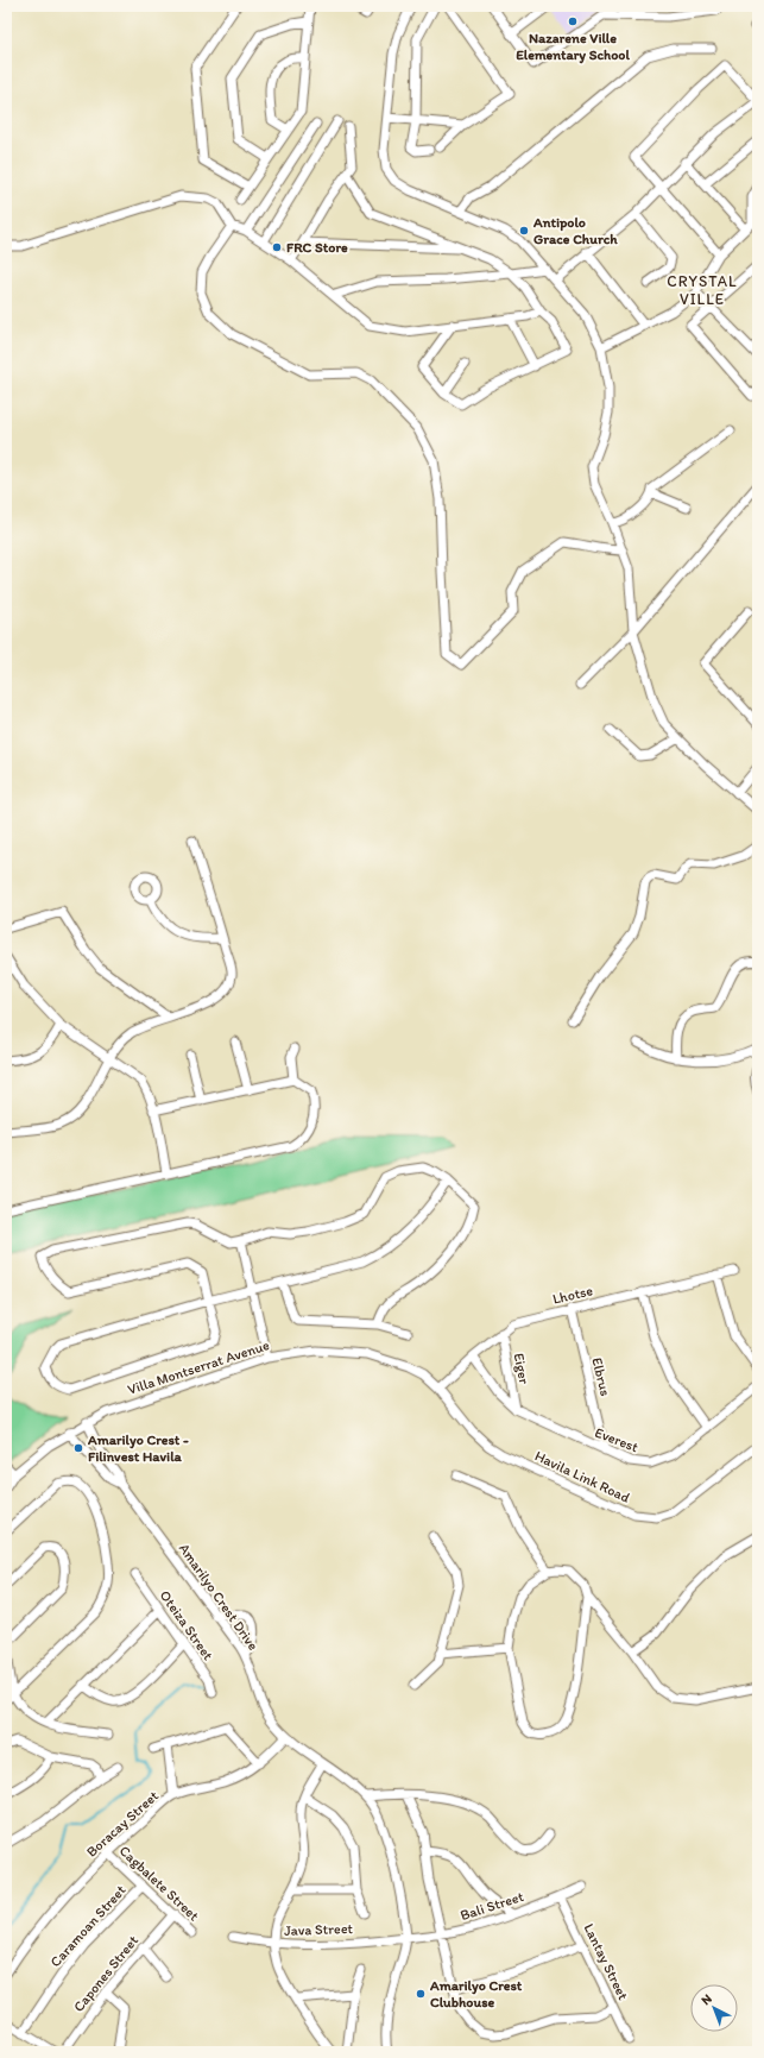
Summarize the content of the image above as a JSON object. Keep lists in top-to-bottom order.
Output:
{
  "streets": {
    "street": [
      "Lhotse",
      "Villa Montserrat Avenue",
      "Eiger",
      "Elbrus",
      "Everest",
      "Havila Link Road",
      "Amarilyo Crest Drive",
      "Oteiza Street",
      "Boracay Street",
      "Cagbalete Street",
      "Bali Street",
      "Caramoan Street",
      "Java Street",
      "Lantay Street",
      "Capones Street"
    ]
  },
  "crossings": [
    ["Lhotse", "Eiger"],
    ["Lhotse", "Elbrus"],
    ["Lhotse", "Everest"],
    ["Lhotse", "Havila Link Road"],
    ["Villa Montserrat Avenue", "Havila Link Road"],
    ["Villa Montserrat Avenue", "Amarilyo Crest Drive"],
    ["Eiger", "Everest"],
    ["Elbrus", "Everest"],
    ["Amarilyo Crest Drive", "Boracay Street"],
    ["Amarilyo Crest Drive", "Bali Street"],
    ["Amarilyo Crest Drive", "Java Street"],
    ["Boracay Street", "Cagbalete Street"],
    ["Cagbalete Street", "Caramoan Street"],
    ["Cagbalete Street", "Capones Street"],
    ["Bali Street", "Java Street"],
    ["Bali Street", "Lantay Street"]
  ],
  "districts": ["CRYSTAL VILLE"],
  "places": [
    "Nazarene Ville Elementary School",
    "Antipolo Grace Church",
    "FRC Store",
    "Amarilyo Crest - Filinvest Havila",
    "Amarilyo Crest Clubhouse"
  ],
  "north": "top left"
}
